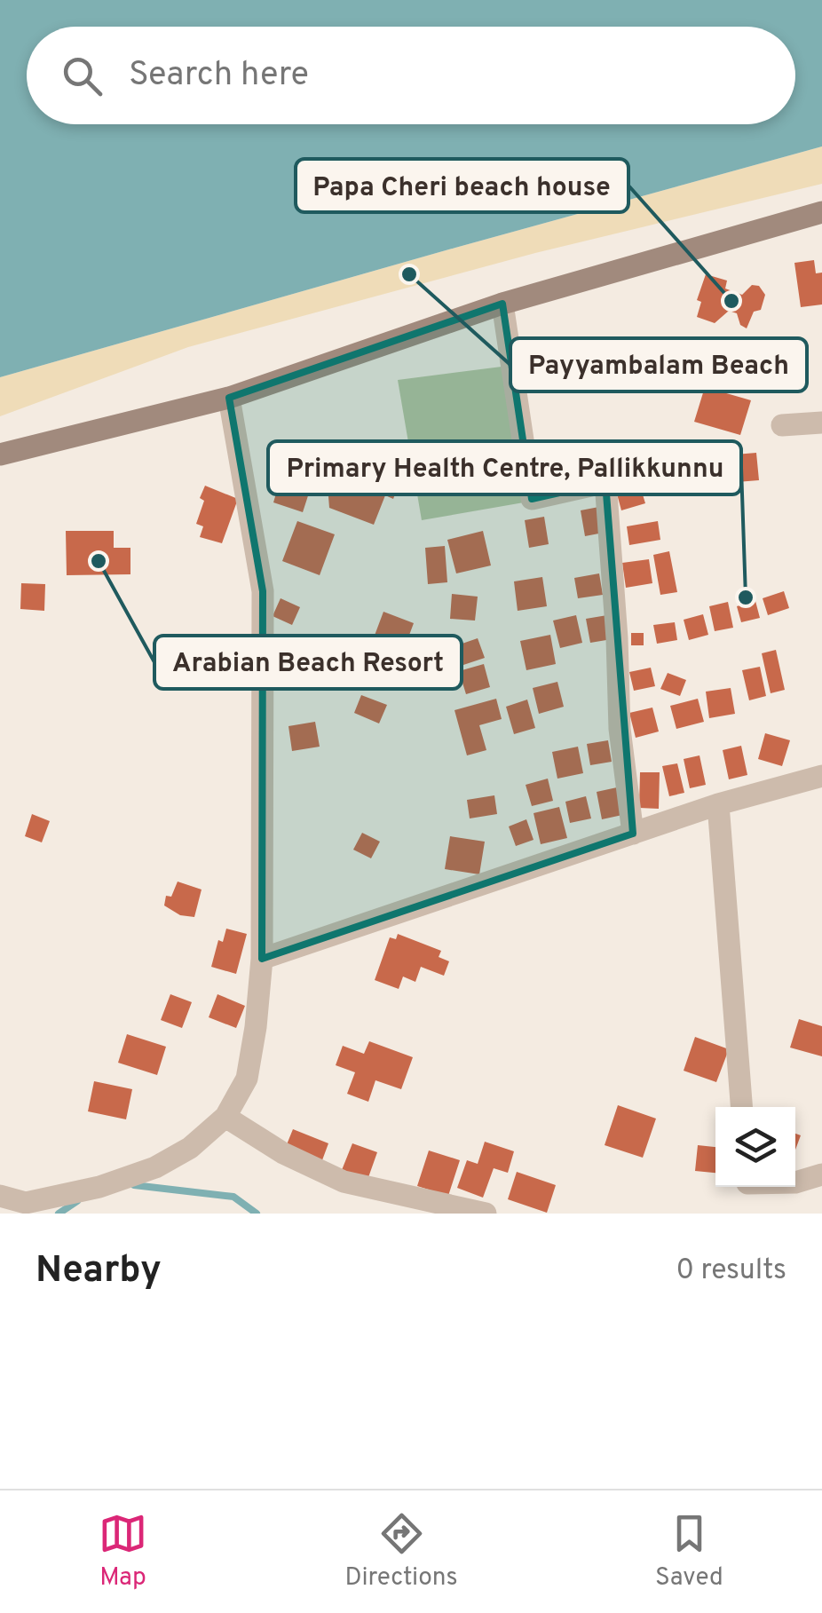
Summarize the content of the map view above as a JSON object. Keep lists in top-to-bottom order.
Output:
{
  "places": [
    "Payyambalam Beach",
    "Papa Cheri beach house",
    "Arabian Beach Resort",
    "Primary Health Centre, Pallikkunnu"
  ],
  "page": {
    "search": "Search here",
    "heading": ["Nearby", "0 results"],
    "nav": ["Map", "Directions", "Saved"]
  }
}
